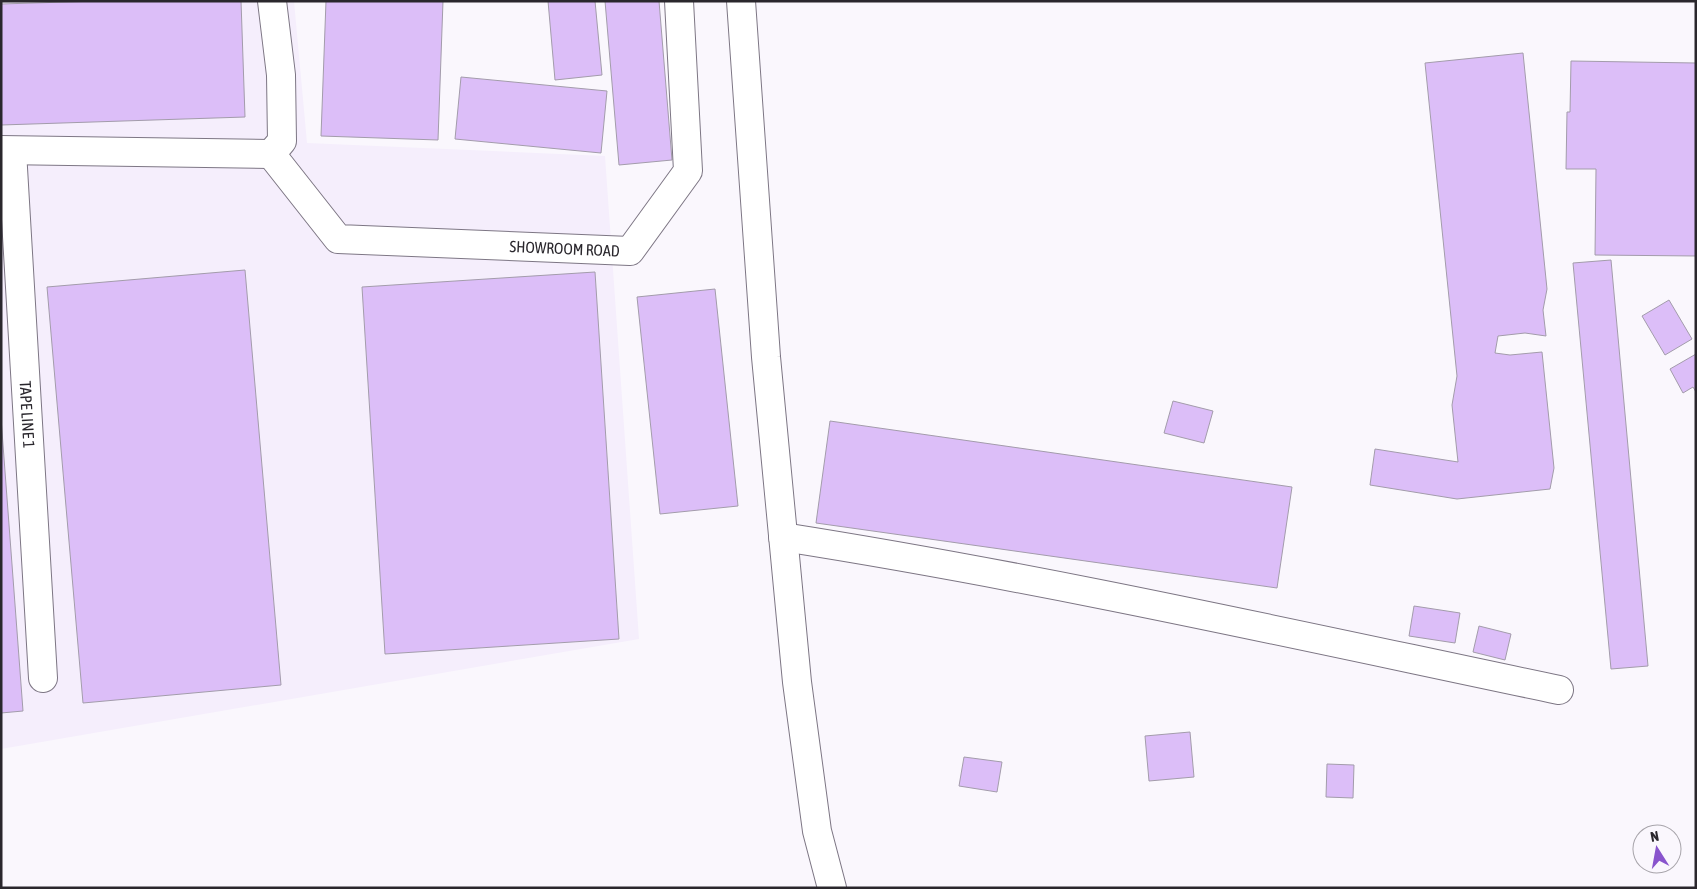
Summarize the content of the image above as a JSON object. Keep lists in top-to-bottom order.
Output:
{
  "streets": {
    "street": ["SHOWROOM ROAD", "TAPE LINE 1"]
  },
  "north": "top"
}
